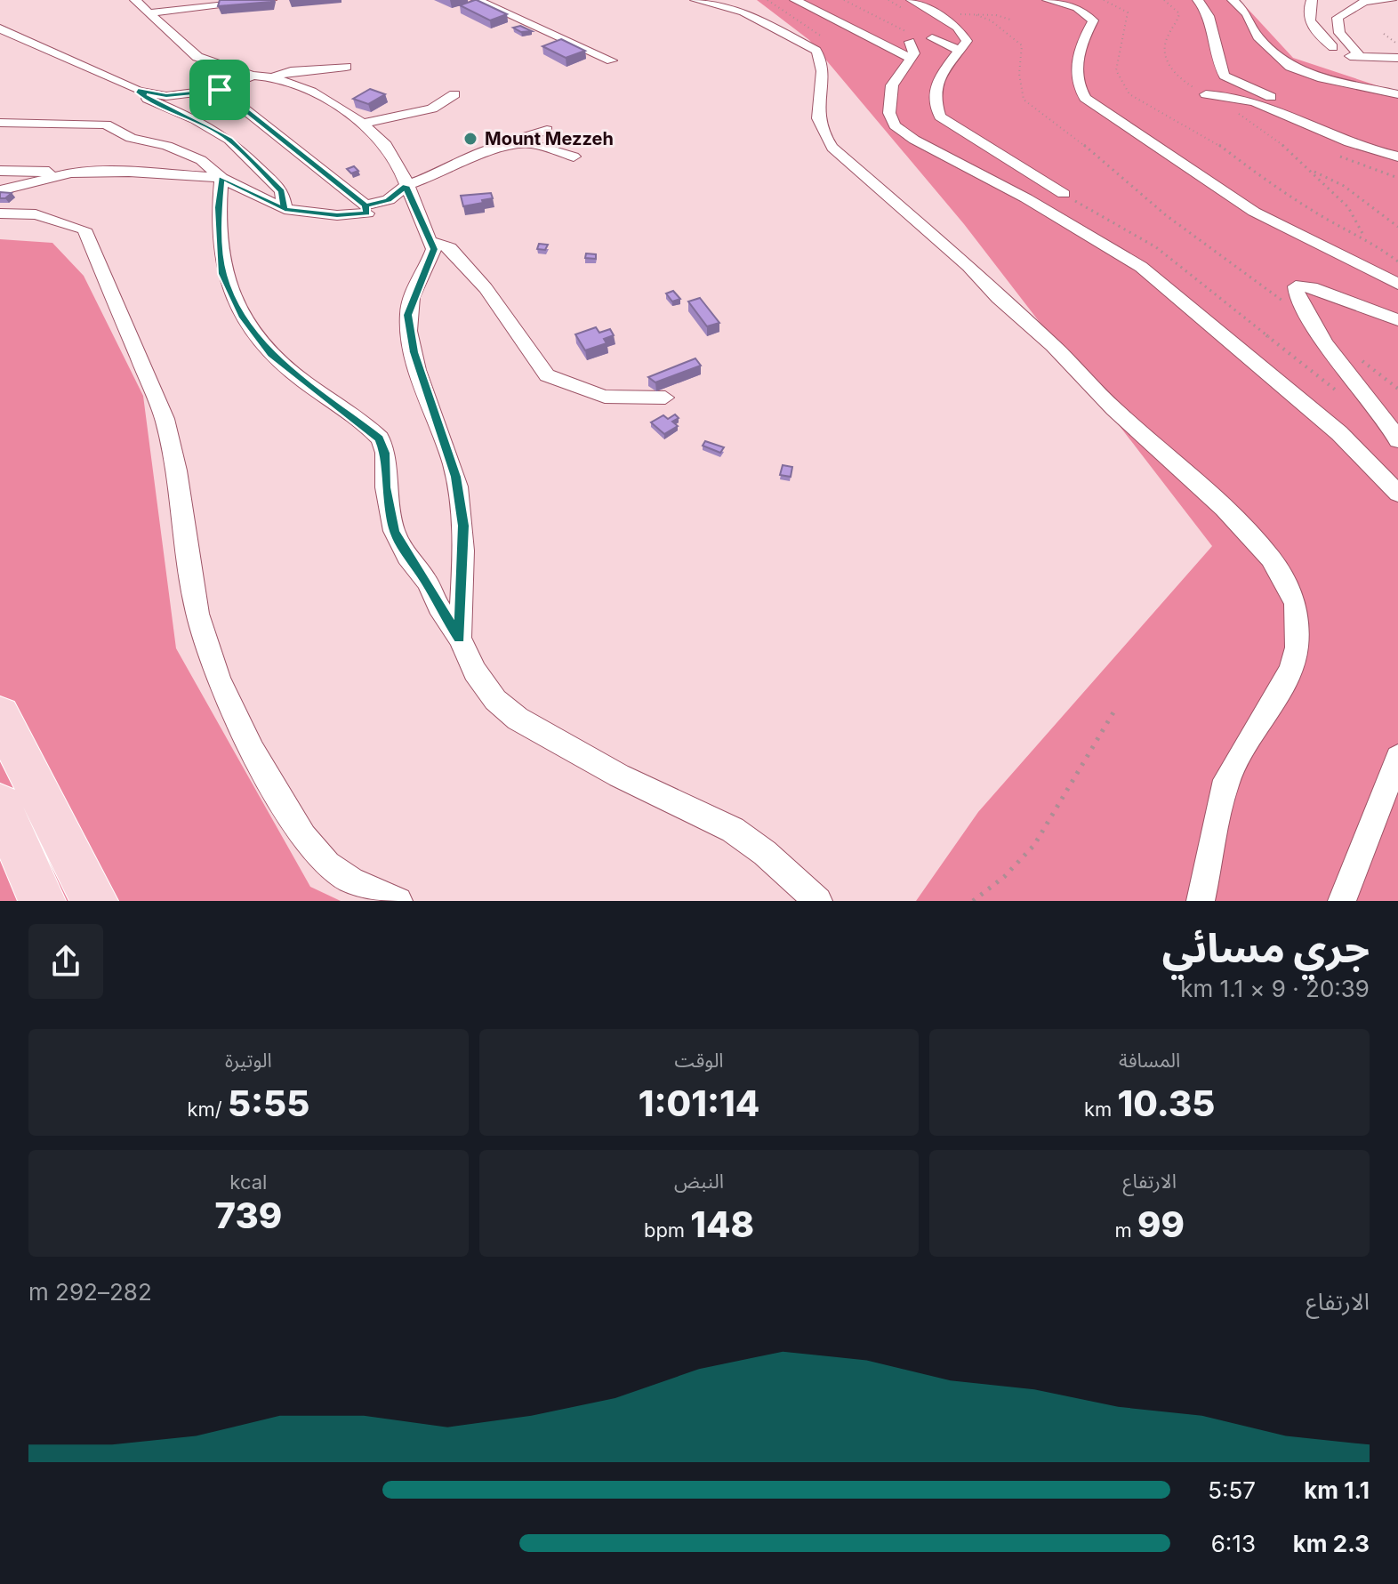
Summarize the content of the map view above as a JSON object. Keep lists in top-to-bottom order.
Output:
{
  "places": ["Mount Mezzeh"],
  "page": {
    "heading": ["جري مسائي", "20:39 · 9 × 1.1 km"],
    "stats": [
      ["المسافة", "10.35 km"],
      ["الوقت", "1:01:14"],
      ["الوتيرة", "5:55 /km"],
      ["الارتفاع", "99 m"],
      ["النبض", "148 bpm"],
      ["kcal", "739"]
    ],
    "chart": ["الارتفاع", "282–292 m"],
    "list": [
      {
        "name": "1.1 km",
        "note": "5:57"
      },
      {
        "name": "2.3 km",
        "note": "6:13"
      }
    ]
  }
}
